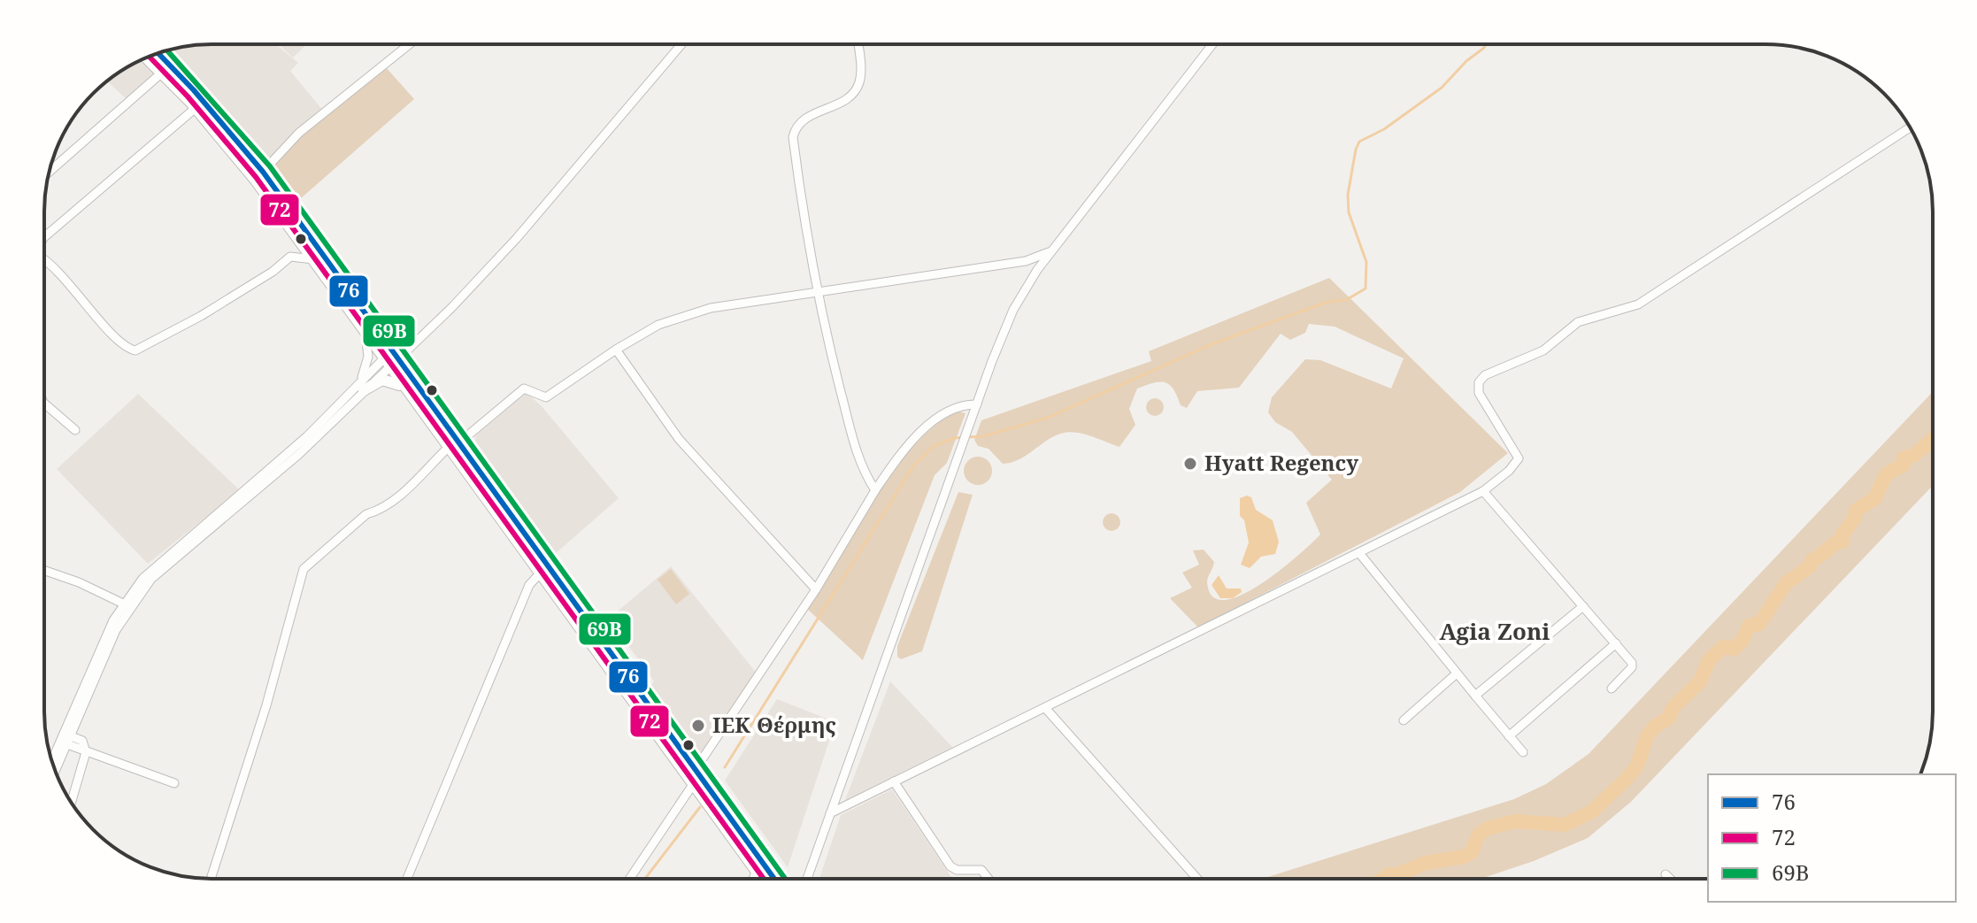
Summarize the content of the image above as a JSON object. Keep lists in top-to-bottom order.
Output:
{
  "districts": ["Agia Zoni"],
  "places": ["Hyatt Regency", "ΙΕΚ Θέρμης"],
  "lines": ["transit line 69Β", "transit line 76", "transit line 72"],
  "legend": ["76", "72", "69Β"]
}
